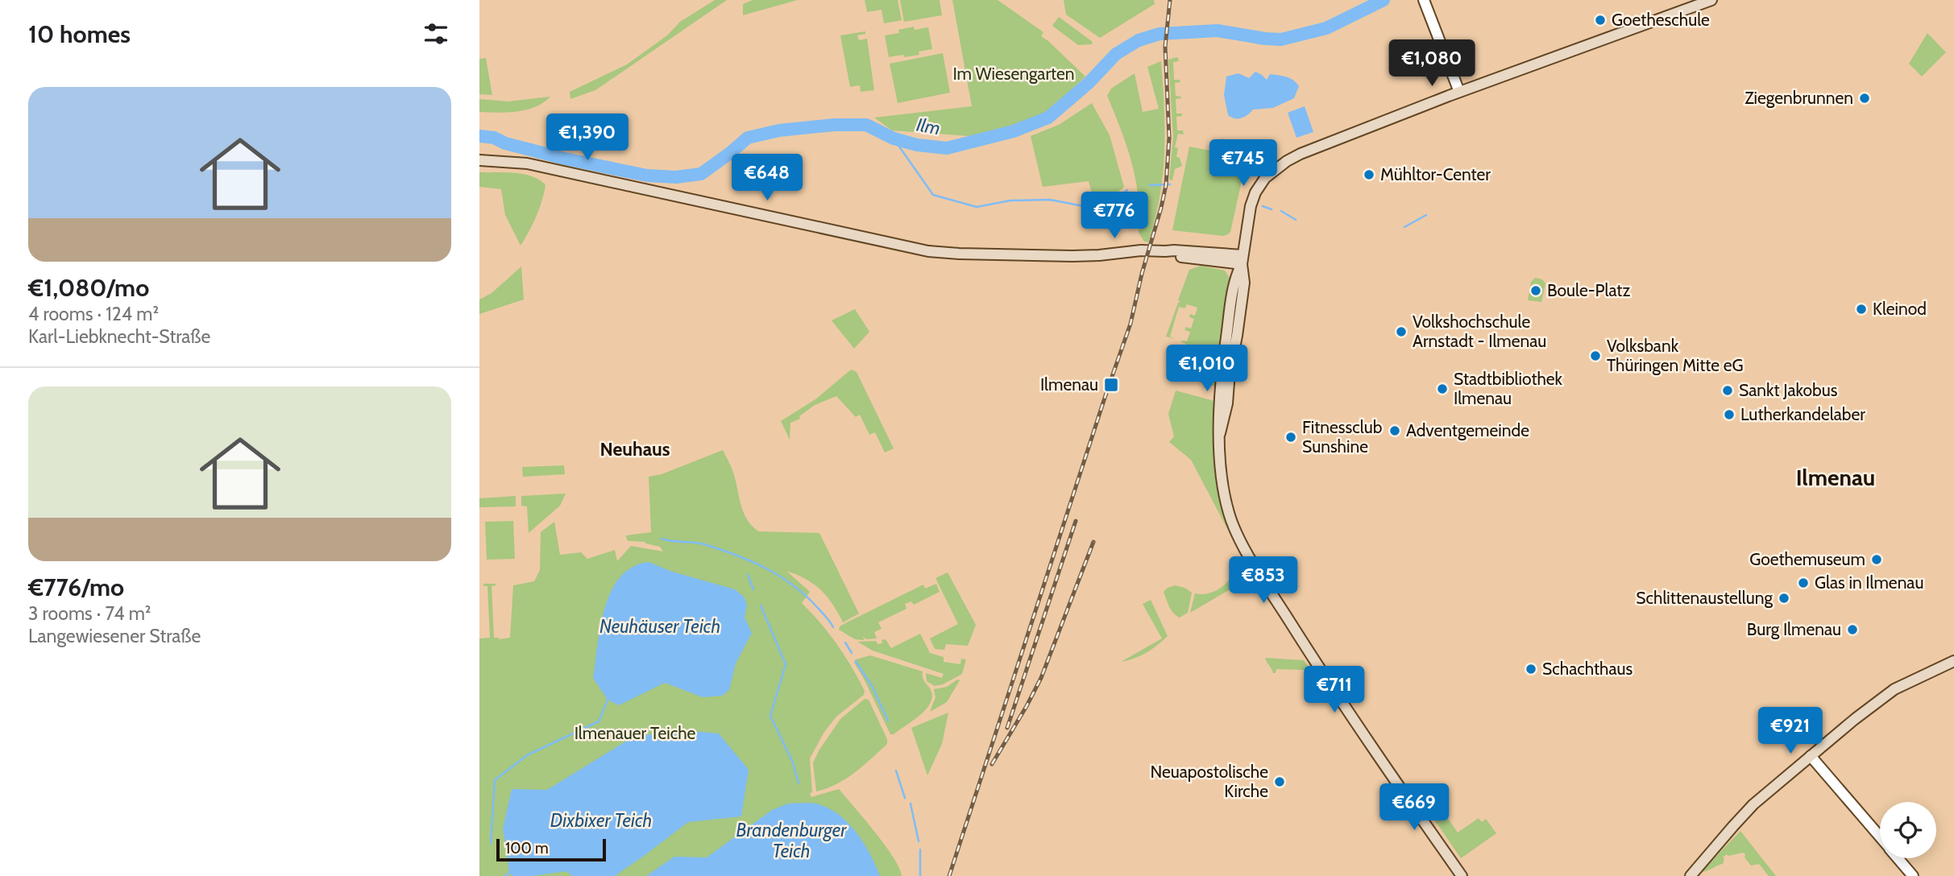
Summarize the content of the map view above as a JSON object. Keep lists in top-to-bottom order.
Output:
{
  "districts": ["Neuhaus", "Ilmenau"],
  "water": [
    "Ilm",
    "Neuhäuser Teich",
    "Dixbixer Teich",
    "Brandenburger Teich"
  ],
  "parks": ["Im Wiesengarten", "Ilmenauer Teiche"],
  "places": {
    "other": [
      "Goetheschule",
      "Ziegenbrunnen",
      "Mühltor-Center",
      "Boule-Platz",
      "Kleinod",
      "Volkshochschule Arnstadt - Ilmenau",
      "Volksbank Thüringen Mitte eG",
      "Stadtbibliothek Ilmenau",
      "Sankt Jakobus",
      "Lutherkandelaber",
      "Adventgemeinde",
      "Fitnessclub Sunshine",
      "Goethemuseum",
      "Glas in Ilmenau",
      "Schlittenaustellung",
      "Burg Ilmenau",
      "Schachthaus",
      "Neuapostolische Kirche"
    ],
    "transit": ["Ilmenau"]
  },
  "scale_bar": "100 m",
  "page": {
    "heading": "10 homes",
    "price": [
      "€1,080",
      "€1,390",
      "€745",
      "€648",
      "€776",
      "€1,010",
      "€853",
      "€711",
      "€921",
      "€669"
    ],
    "list": [
      {
        "name": "€1,080/mo",
        "note": "4 rooms · 124 m² · Karl-Liebknecht-Straße"
      },
      {
        "name": "€776/mo",
        "note": "3 rooms · 74 m² · Langewiesener Straße"
      }
    ],
    "scale": "100 m"
  }
}
